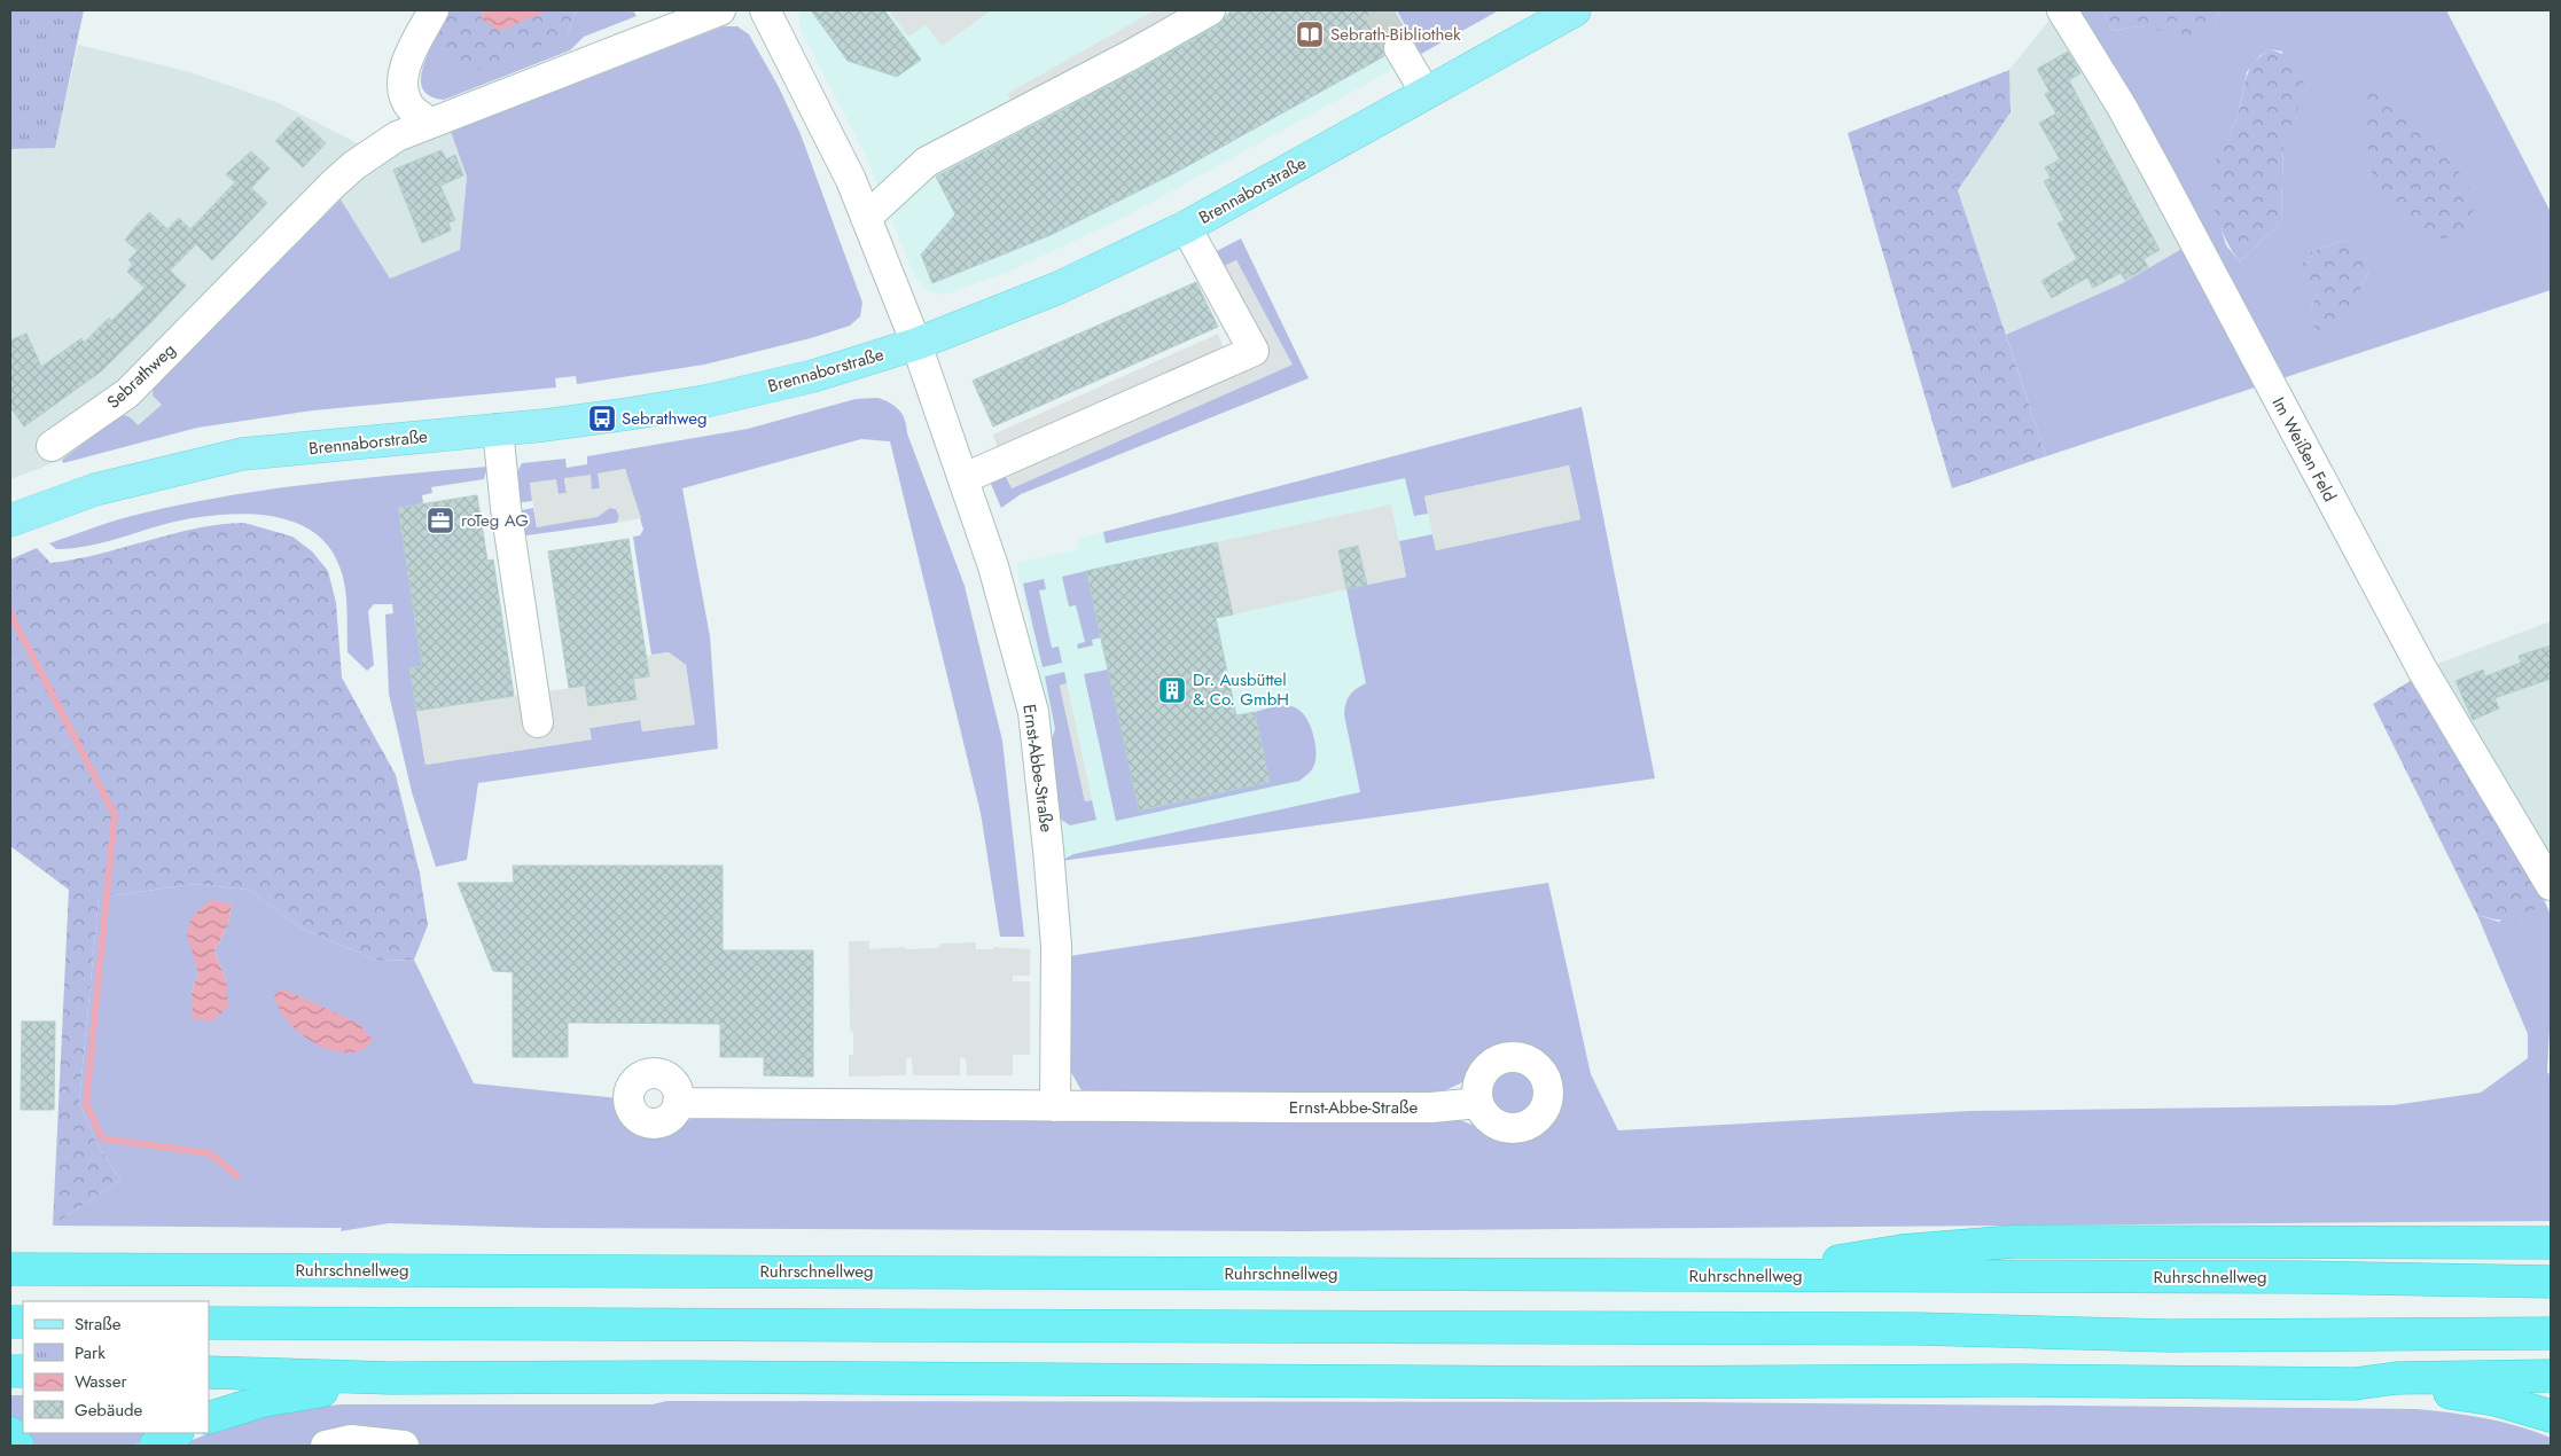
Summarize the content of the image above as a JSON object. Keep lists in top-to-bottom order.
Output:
{
  "streets": {
    "highway": ["Ruhrschnellweg"],
    "main road": ["Brennaborstraße"],
    "street": ["Sebrathweg", "Im Weißen Feld", "Ernst-Abbe-Straße"]
  },
  "crossings": [
    ["Brennaborstraße", "Ernst-Abbe-Straße"]
  ],
  "places": {
    "library": ["Sebrath-Bibliothek"],
    "bus stop": ["Sebrathweg"],
    "office": ["roTeg AG"],
    "building": ["Dr. Ausbüttel & Co. GmbH"]
  },
  "legend": [
    "Straße",
    "Park",
    "Wasser",
    "Gebäude"
  ]
}
